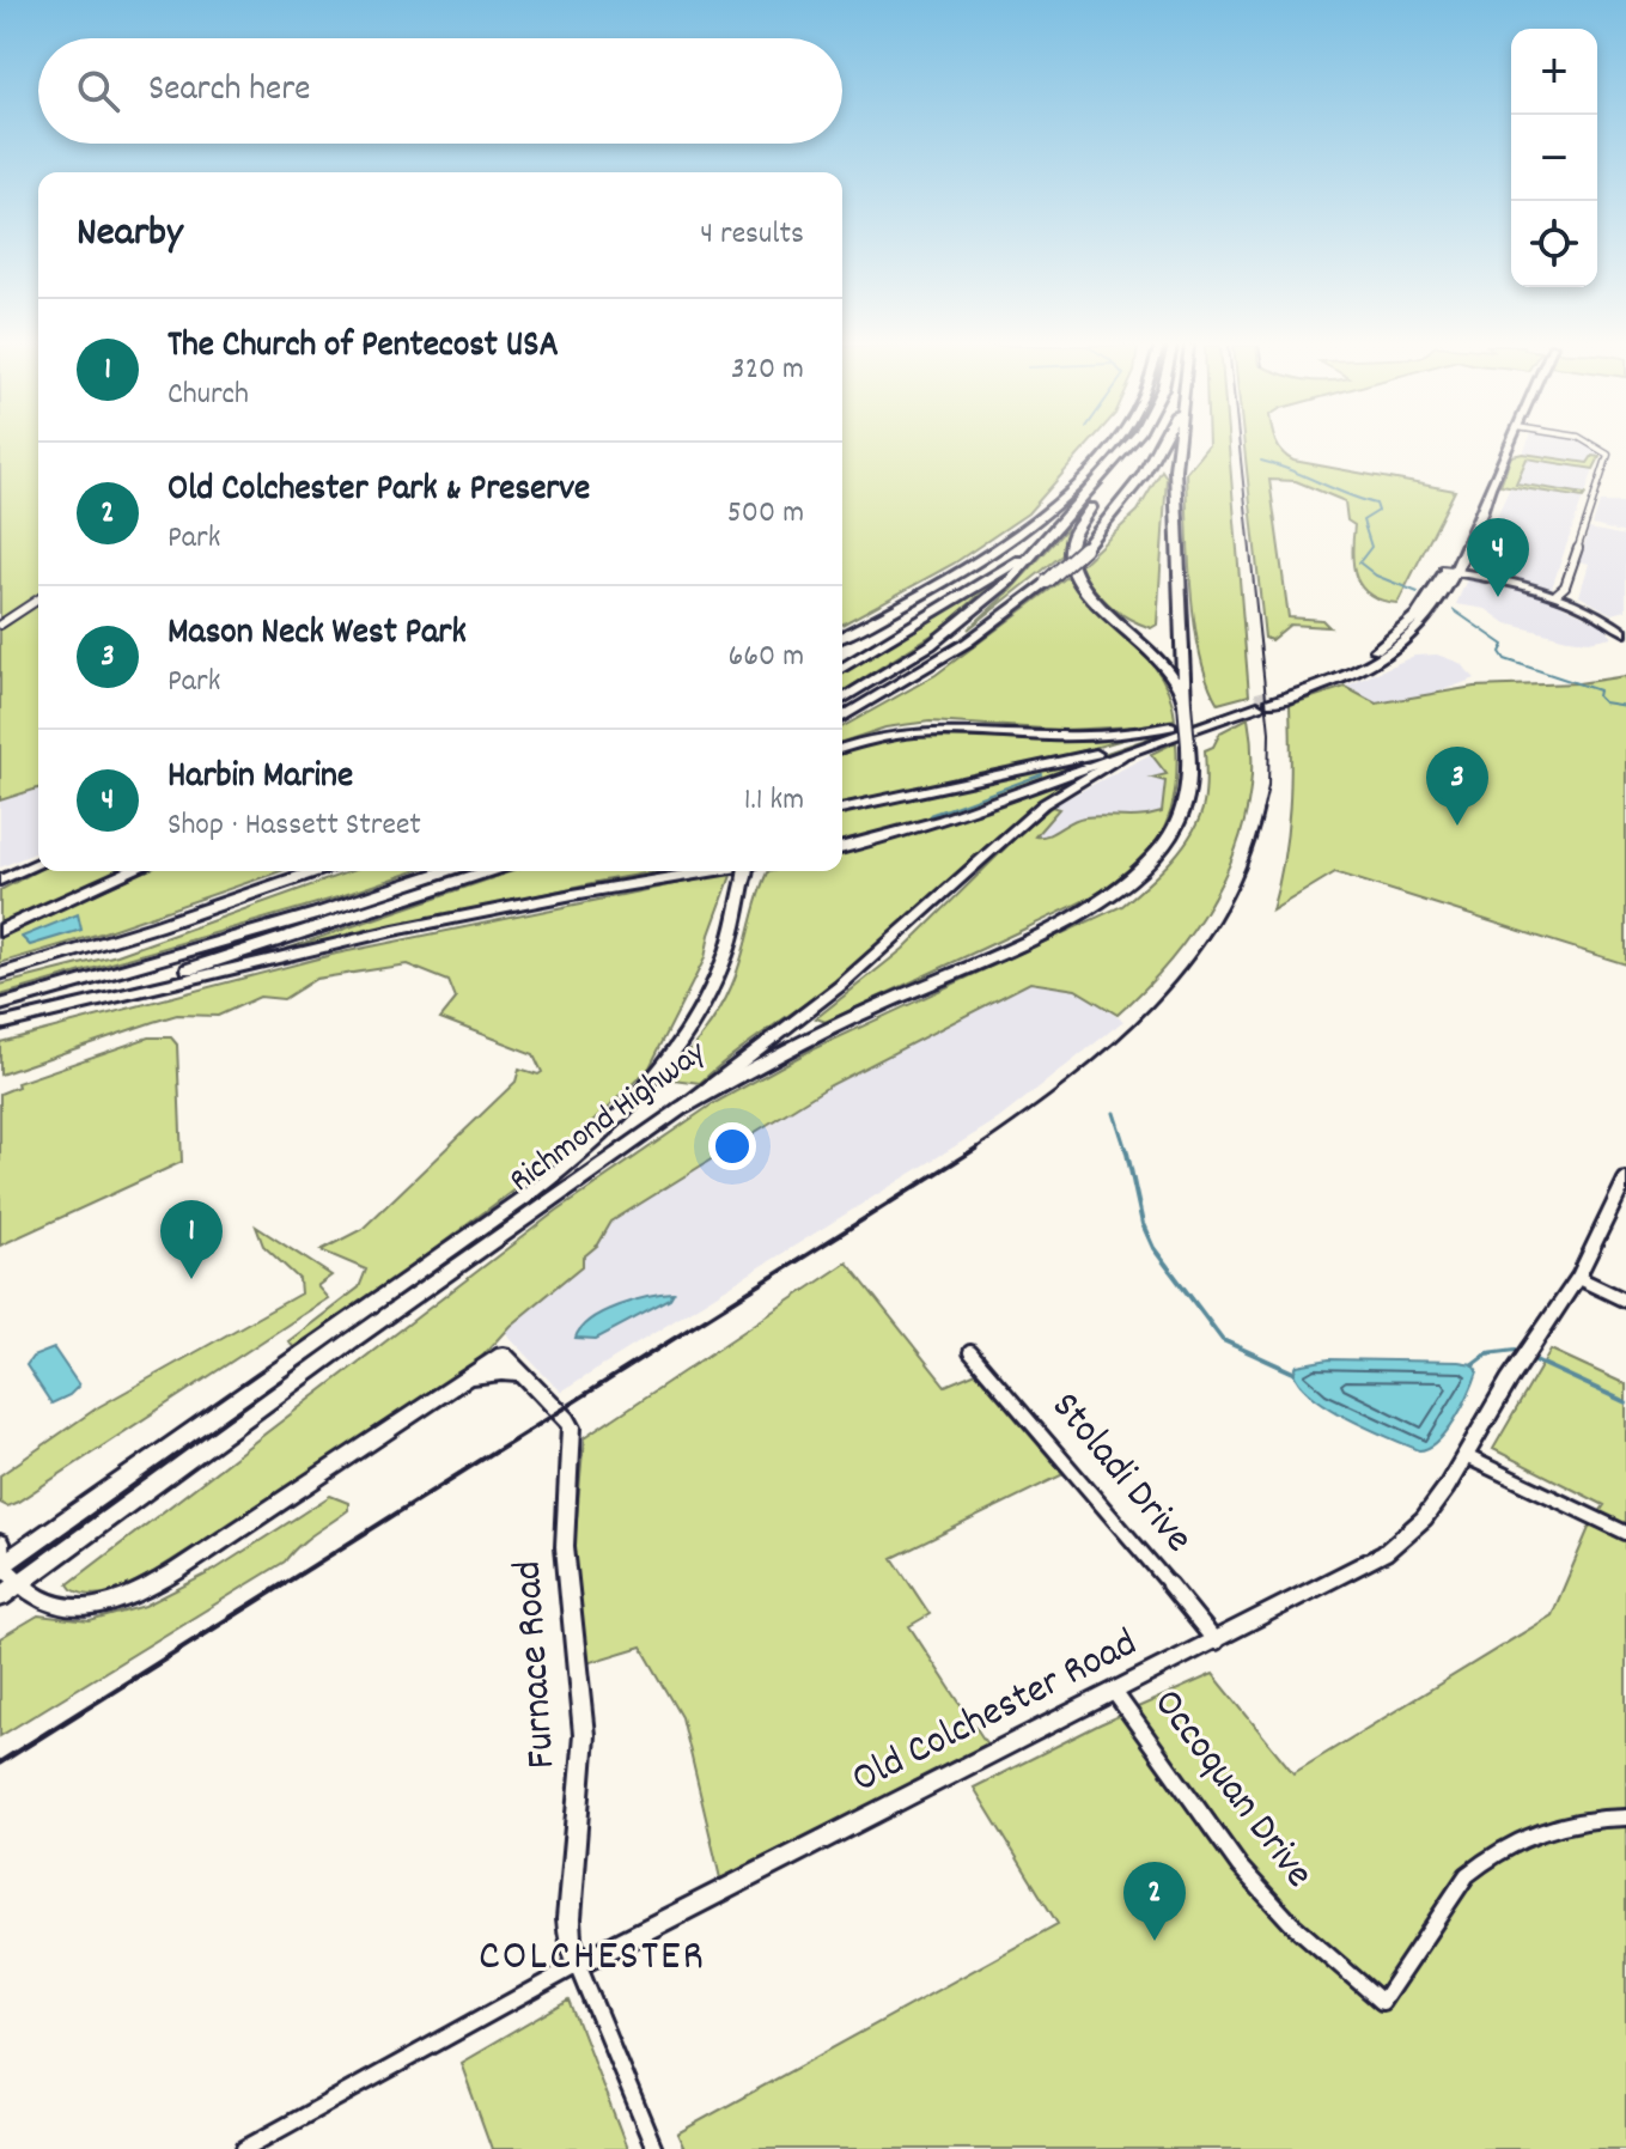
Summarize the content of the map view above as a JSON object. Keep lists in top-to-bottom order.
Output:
{
  "streets": {
    "highway": ["Richmond Highway"],
    "street": [
      "Stoladi Drive",
      "Furnace Road",
      "Old Colchester Road",
      "Occoquan Drive"
    ]
  },
  "crossings": [
    ["Richmond Highway", "Furnace Road"],
    ["Stoladi Drive", "Old Colchester Road"],
    ["Furnace Road", "Old Colchester Road"],
    ["Old Colchester Road", "Occoquan Drive"]
  ],
  "districts": ["COLCHESTER"],
  "page": {
    "map_buttons": ["+", "−"],
    "search": "Search here",
    "heading": ["Nearby", "4 results"],
    "list": [
      {
        "mark": "1",
        "name": "The Church of Pentecost USA",
        "note": "Church",
        "value": "320 m"
      },
      {
        "mark": "2",
        "name": "Old Colchester Park & Preserve",
        "note": "Park",
        "value": "500 m"
      },
      {
        "mark": "3",
        "name": "Mason Neck West Park",
        "note": "Park",
        "value": "660 m"
      },
      {
        "mark": "4",
        "name": "Harbin Marine",
        "note": "Shop · Hassett Street",
        "value": "1.1 km"
      }
    ],
    "pins": [
      "4",
      "3",
      "1",
      "2"
    ]
  }
}
